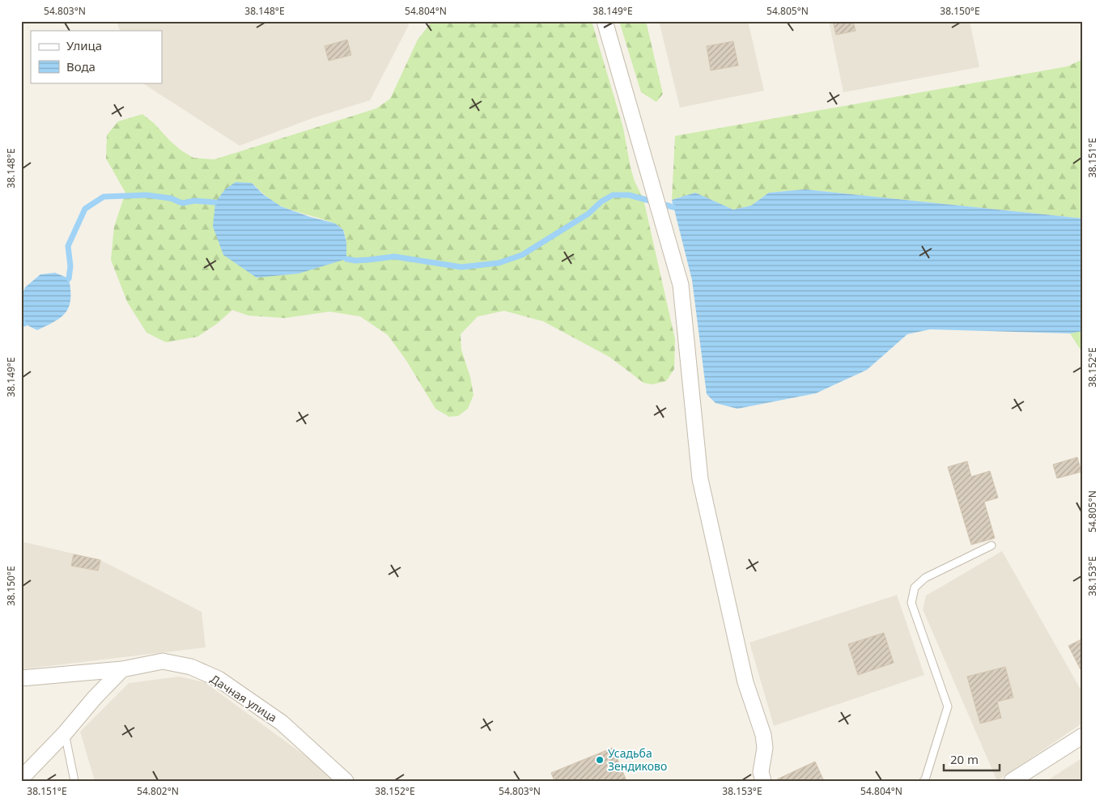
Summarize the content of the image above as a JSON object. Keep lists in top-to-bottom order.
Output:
{
  "streets": {
    "street": ["Дачная улица"]
  },
  "places": ["Усадьба Зендиково"],
  "legend": ["Улица", "Вода"],
  "scale_bar": "20 m",
  "coordinates": [
    "54.803°N",
    "38.148°E",
    "54.804°N",
    "38.149°E",
    "54.805°N",
    "38.150°E",
    "38.151°E",
    "38.152°E",
    "38.153°E",
    "54.802°N"
  ]
}
